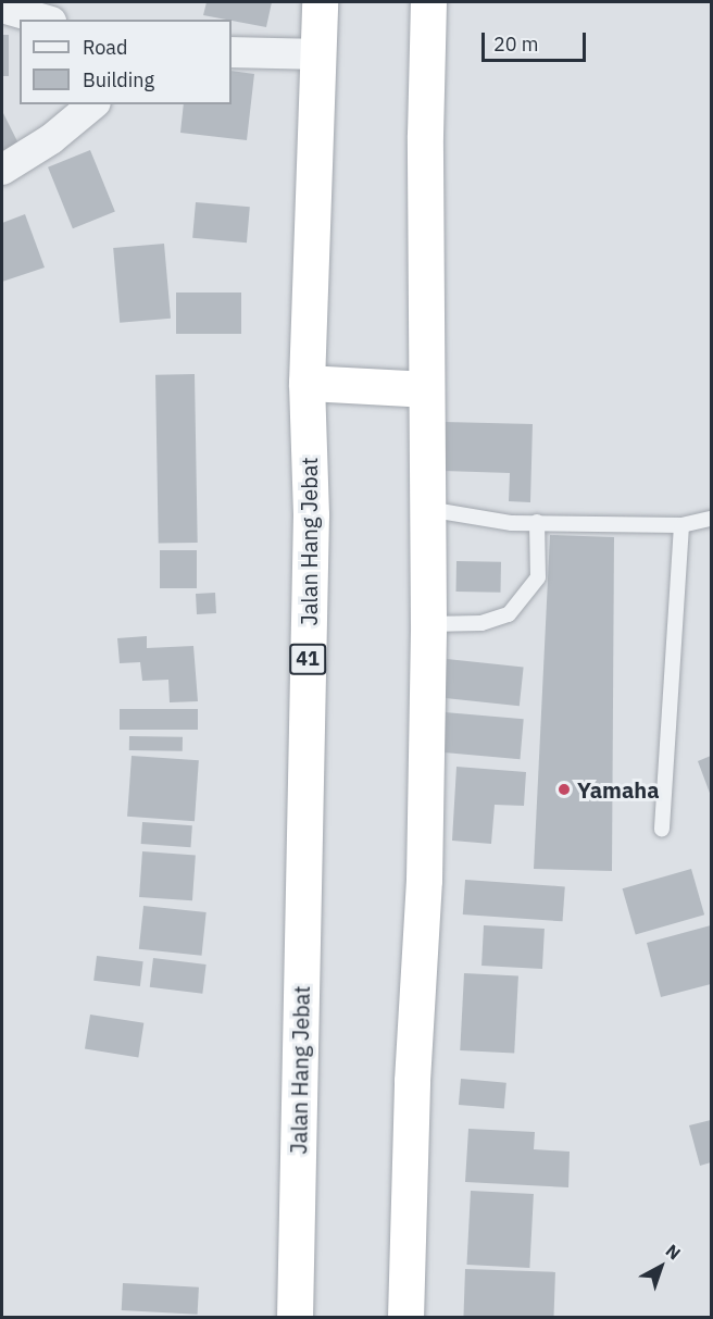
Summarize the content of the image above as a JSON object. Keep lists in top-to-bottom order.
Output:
{
  "streets": {
    "highway": ["Jalan Hang Jebat", "41"]
  },
  "places": ["Yamaha"],
  "legend": ["Road", "Building"],
  "scale_bar": "20 m",
  "north": "top right"
}
